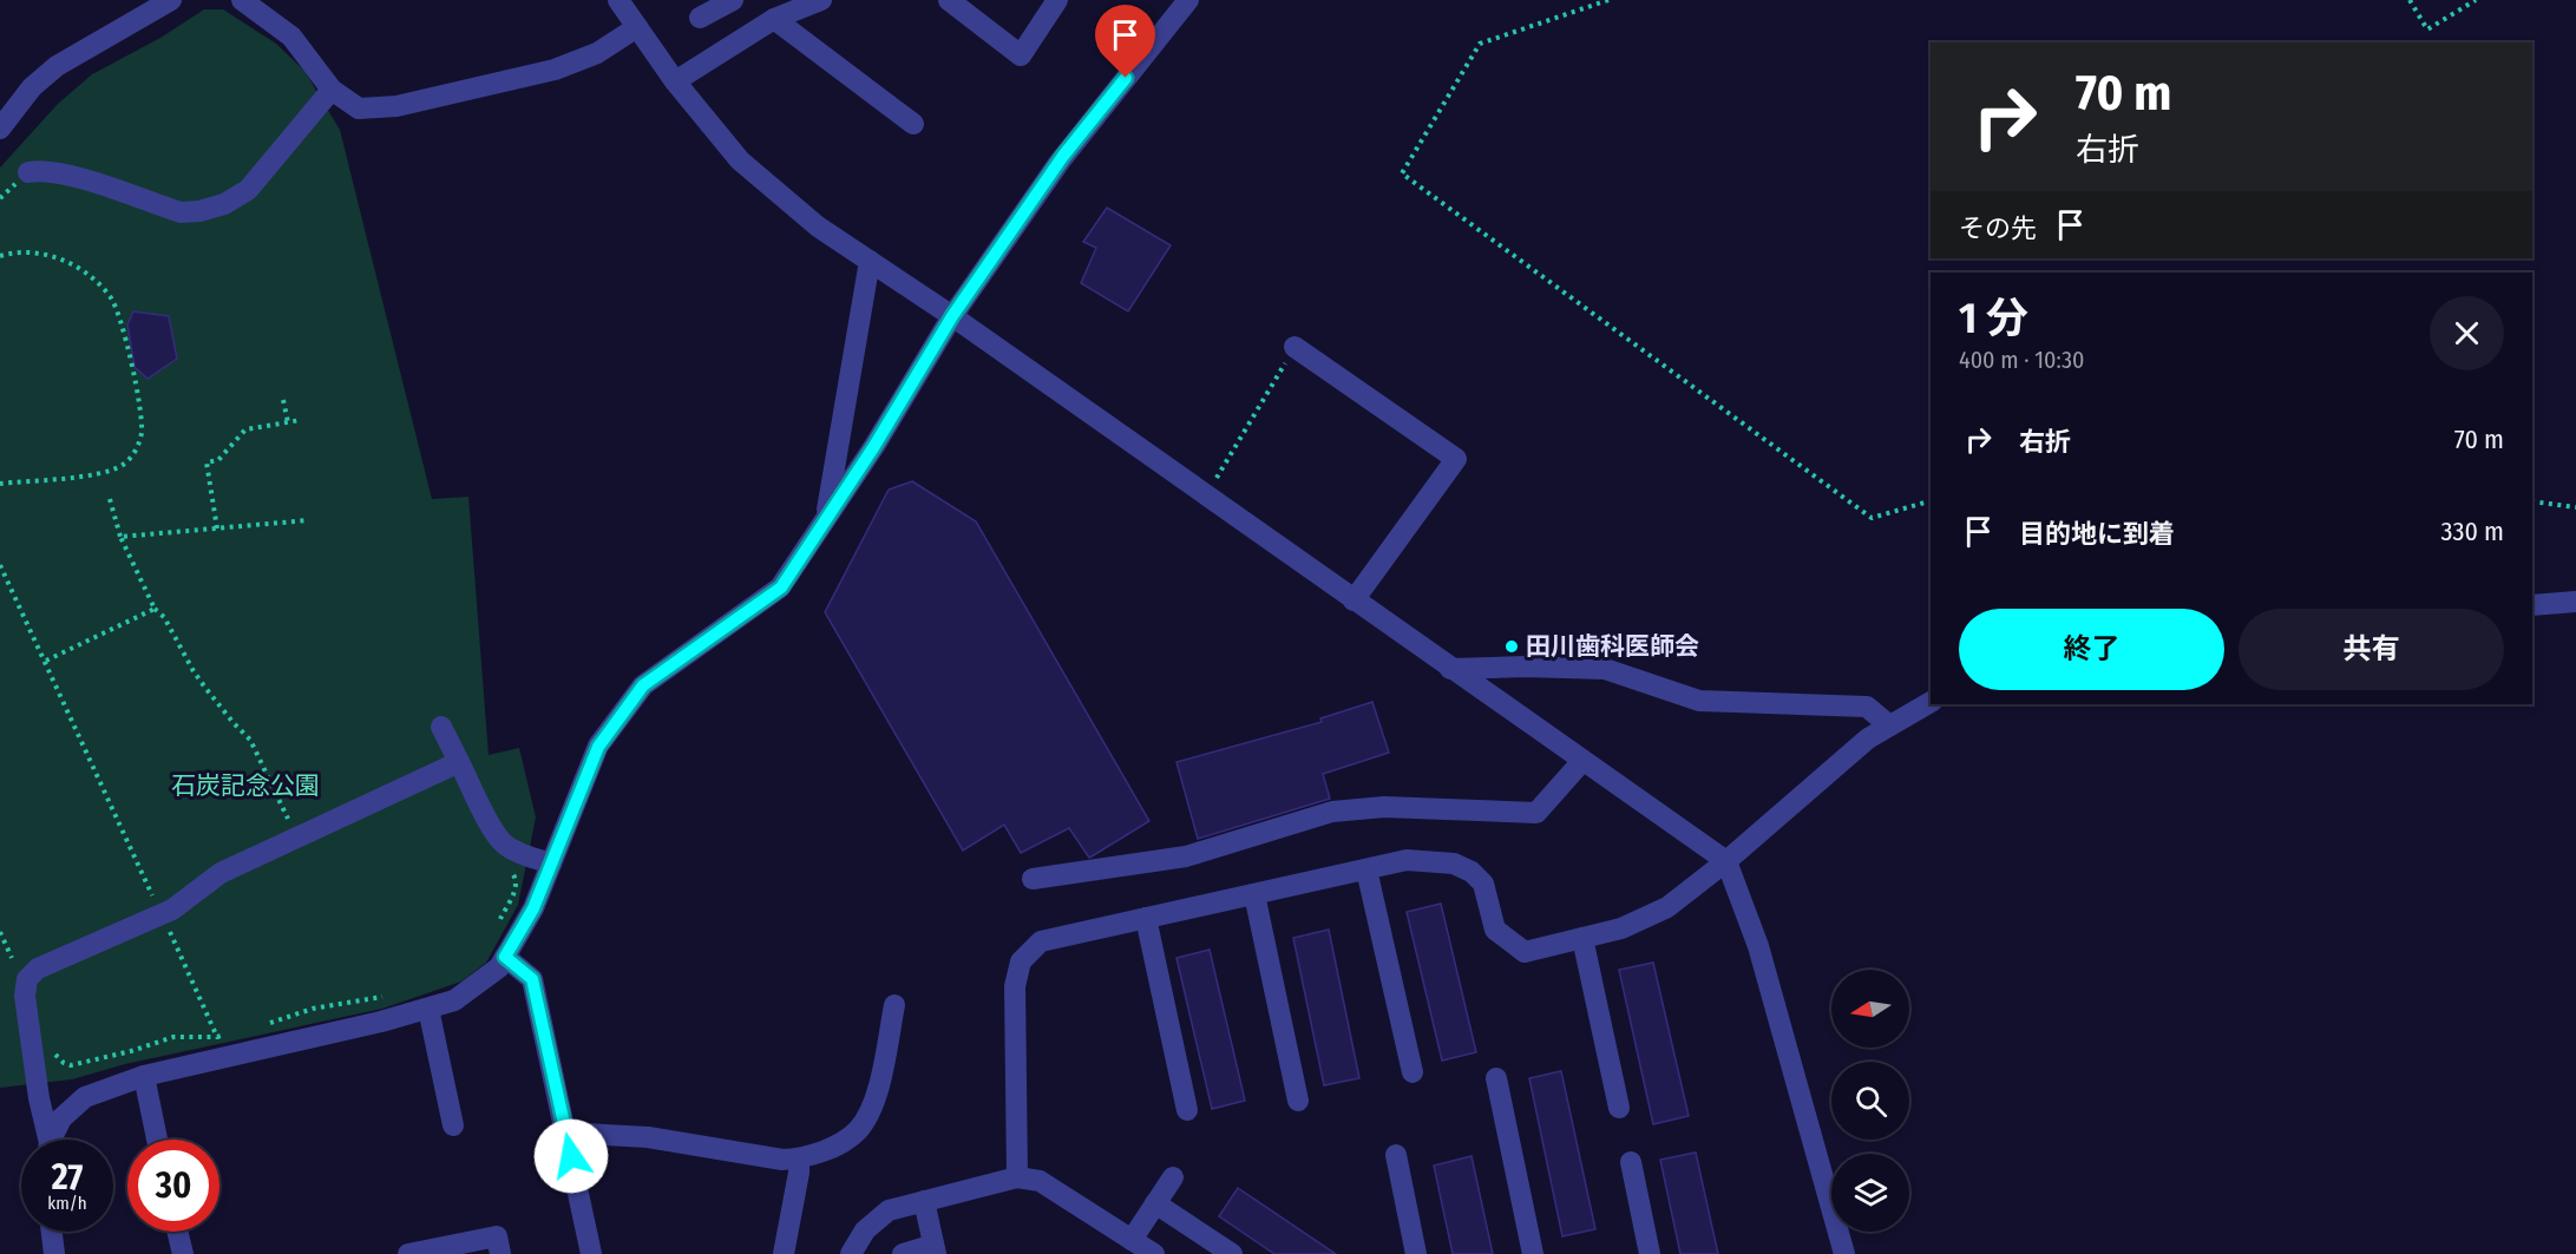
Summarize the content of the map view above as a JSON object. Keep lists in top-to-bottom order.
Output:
{
  "parks": ["石炭記念公園"],
  "places": ["田川歯科医師会"],
  "north": "left",
  "page": {
    "turn": ["70 m", "右折"],
    "then": "その先",
    "heading": ["1 分", "400 m · 10:30"],
    "list": [
      {
        "name": "右折",
        "value": "70 m"
      },
      {
        "name": "目的地に到着",
        "value": "330 m"
      }
    ],
    "buttons": ["終了", "共有"],
    "speed": "27 km/h",
    "limit": "30"
  }
}
